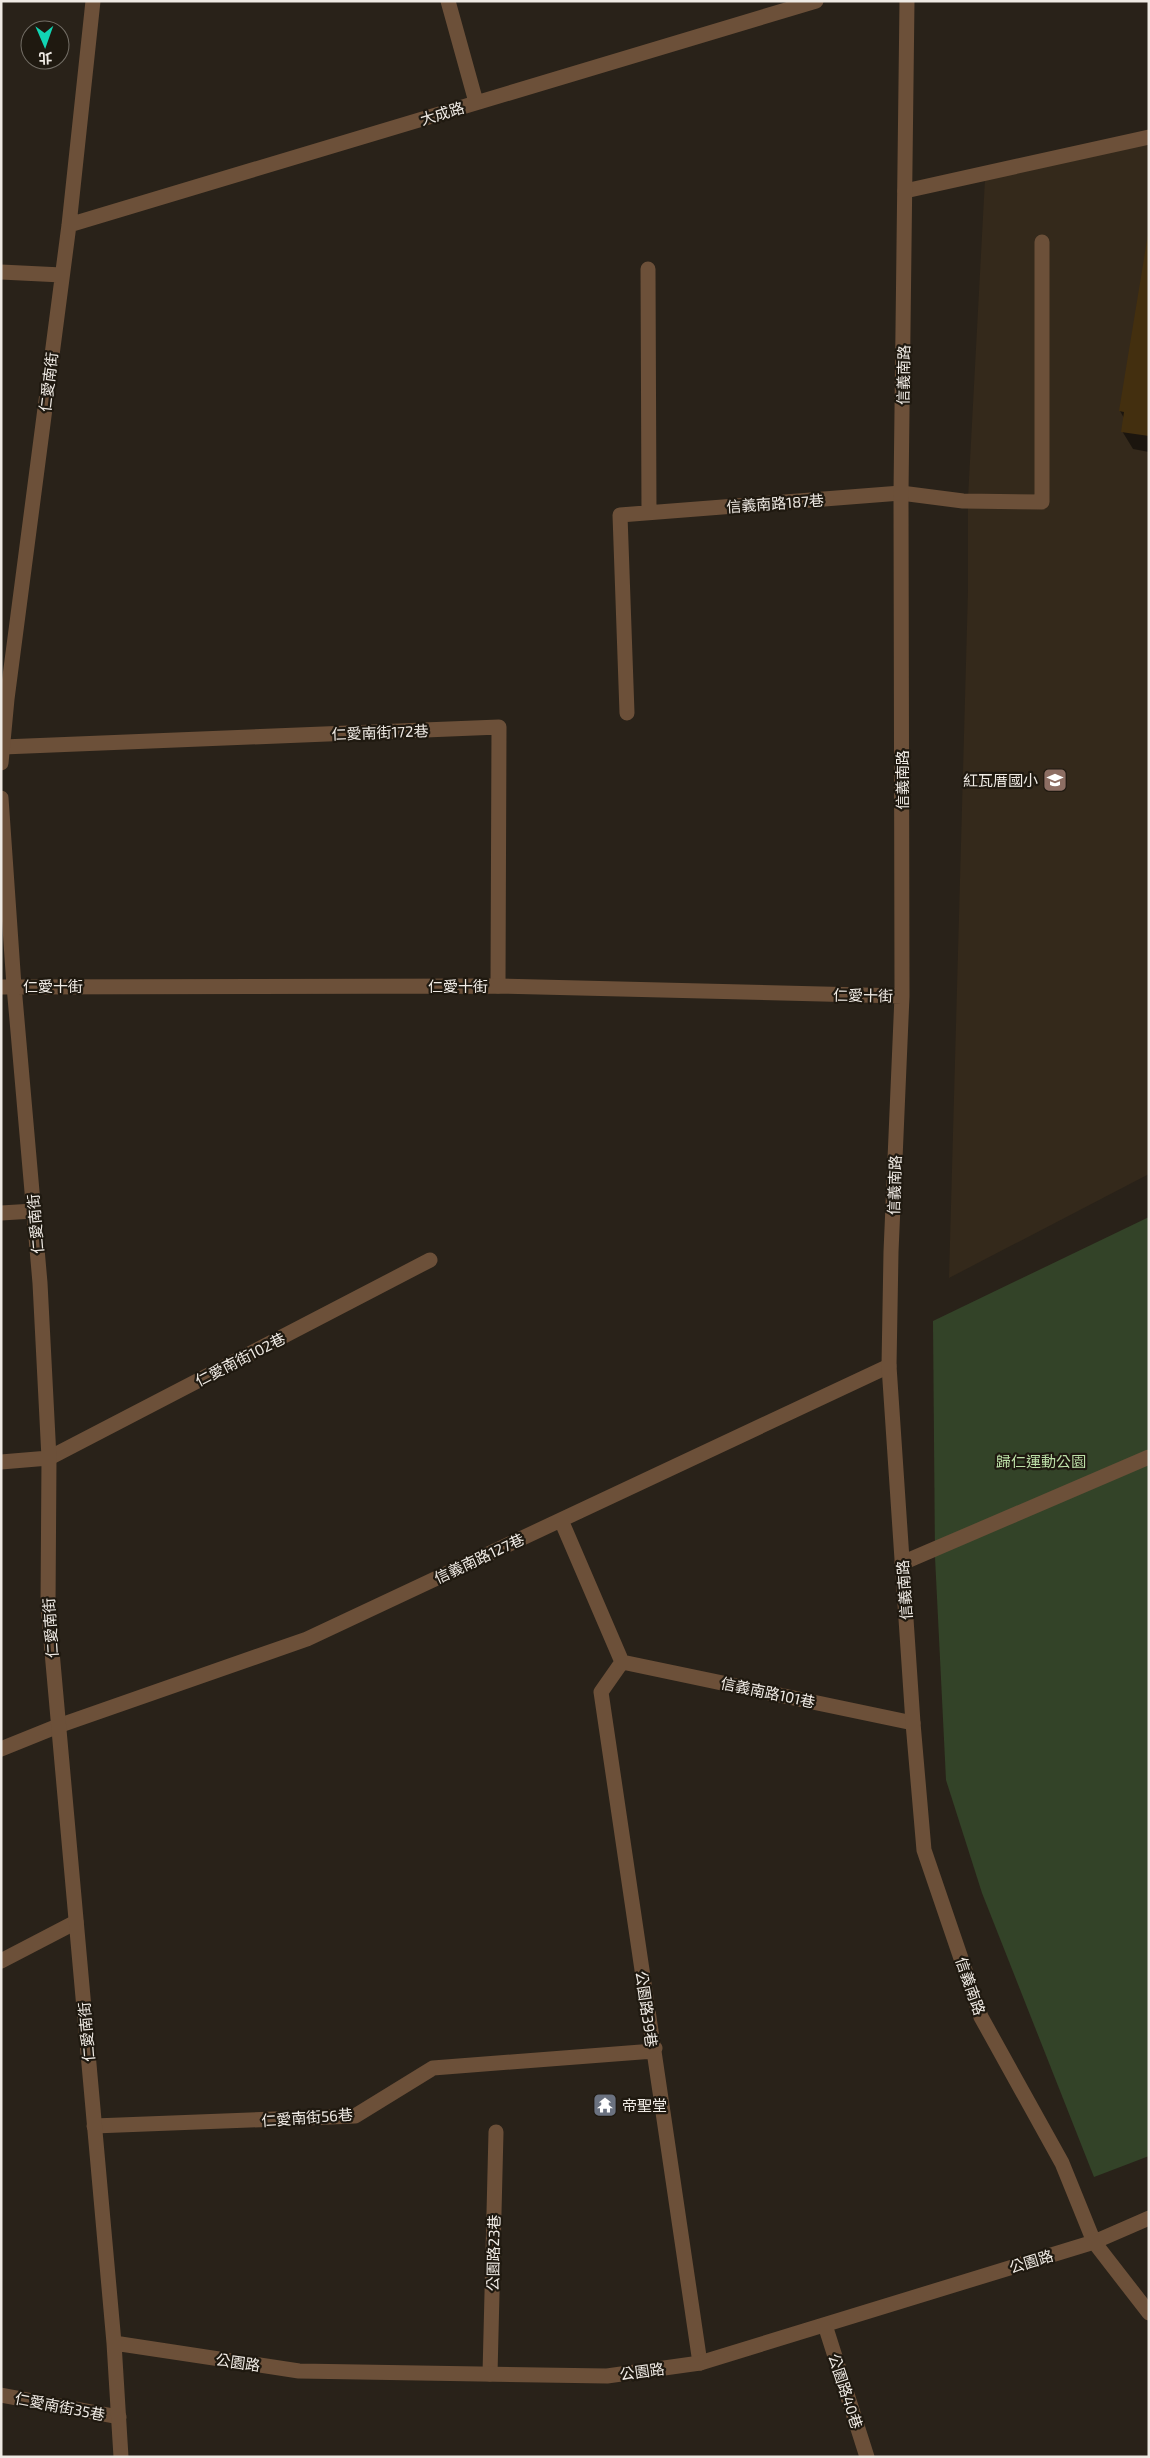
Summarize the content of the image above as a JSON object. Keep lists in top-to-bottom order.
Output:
{
  "streets": {
    "street": [
      "大成路",
      "信義南路",
      "仁愛南街",
      "信義南路187巷",
      "仁愛南街172巷",
      "仁愛十街",
      "仁愛南街102巷",
      "信義南路127巷",
      "信義南路101巷",
      "公園路39巷",
      "仁愛南街56巷",
      "公園路23巷",
      "公園路",
      "公園路40巷",
      "仁愛南街35巷"
    ]
  },
  "crossings": [
    ["大成路", "仁愛南街"],
    ["信義南路", "信義南路187巷"],
    ["信義南路", "仁愛十街"],
    ["信義南路", "信義南路127巷"],
    ["信義南路", "信義南路101巷"],
    ["信義南路", "公園路"],
    ["仁愛南街", "仁愛南街172巷"],
    ["仁愛南街", "仁愛十街"],
    ["仁愛南街", "仁愛南街102巷"],
    ["仁愛南街", "信義南路127巷"],
    ["仁愛南街", "仁愛南街56巷"],
    ["仁愛南街", "公園路"],
    ["仁愛南街", "仁愛南街35巷"],
    ["仁愛南街172巷", "仁愛十街"],
    ["信義南路101巷", "公園路39巷"],
    ["公園路39巷", "仁愛南街56巷"],
    ["公園路39巷", "公園路"],
    ["公園路23巷", "公園路"],
    ["公園路", "公園路40巷"]
  ],
  "parks": ["歸仁運動公園"],
  "places": {
    "school or university": ["紅瓦厝國小"],
    "temple": ["帝聖堂"]
  },
  "north": "bottom"
}
